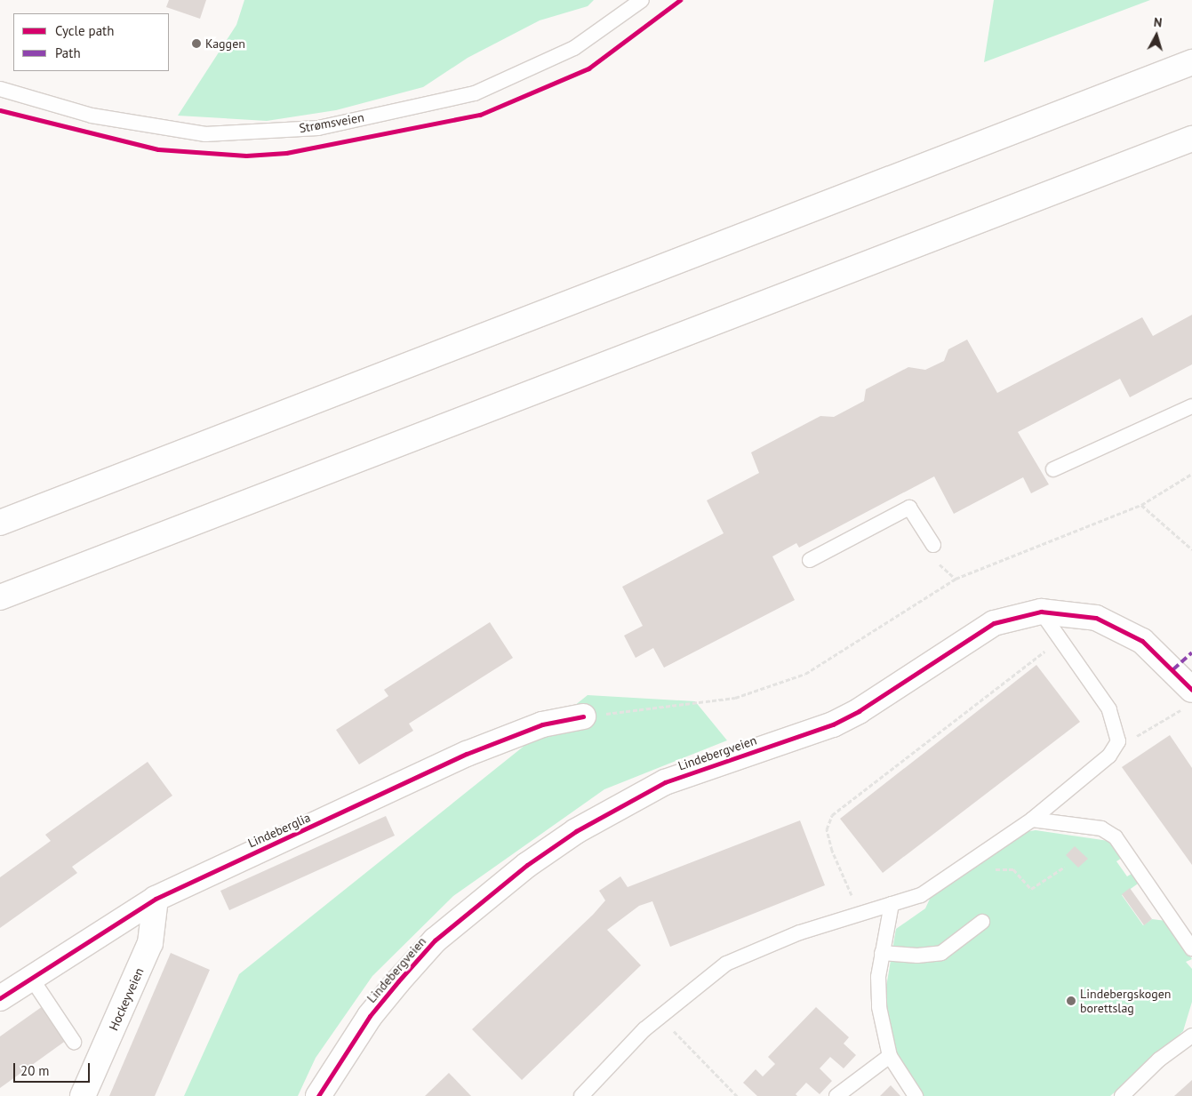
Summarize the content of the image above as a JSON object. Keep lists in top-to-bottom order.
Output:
{
  "streets": {
    "main road": ["Lindebergveien", "Lindeberglia", "Hockeyveien"],
    "lane": ["Strømsveien"]
  },
  "crossings": [
    ["Lindeberglia", "Hockeyveien"]
  ],
  "places": ["Kaggen", "Lindebergskogen borettslag"],
  "legend": ["Cycle path", "Path"],
  "scale_bar": "20 m",
  "north": "top"
}
